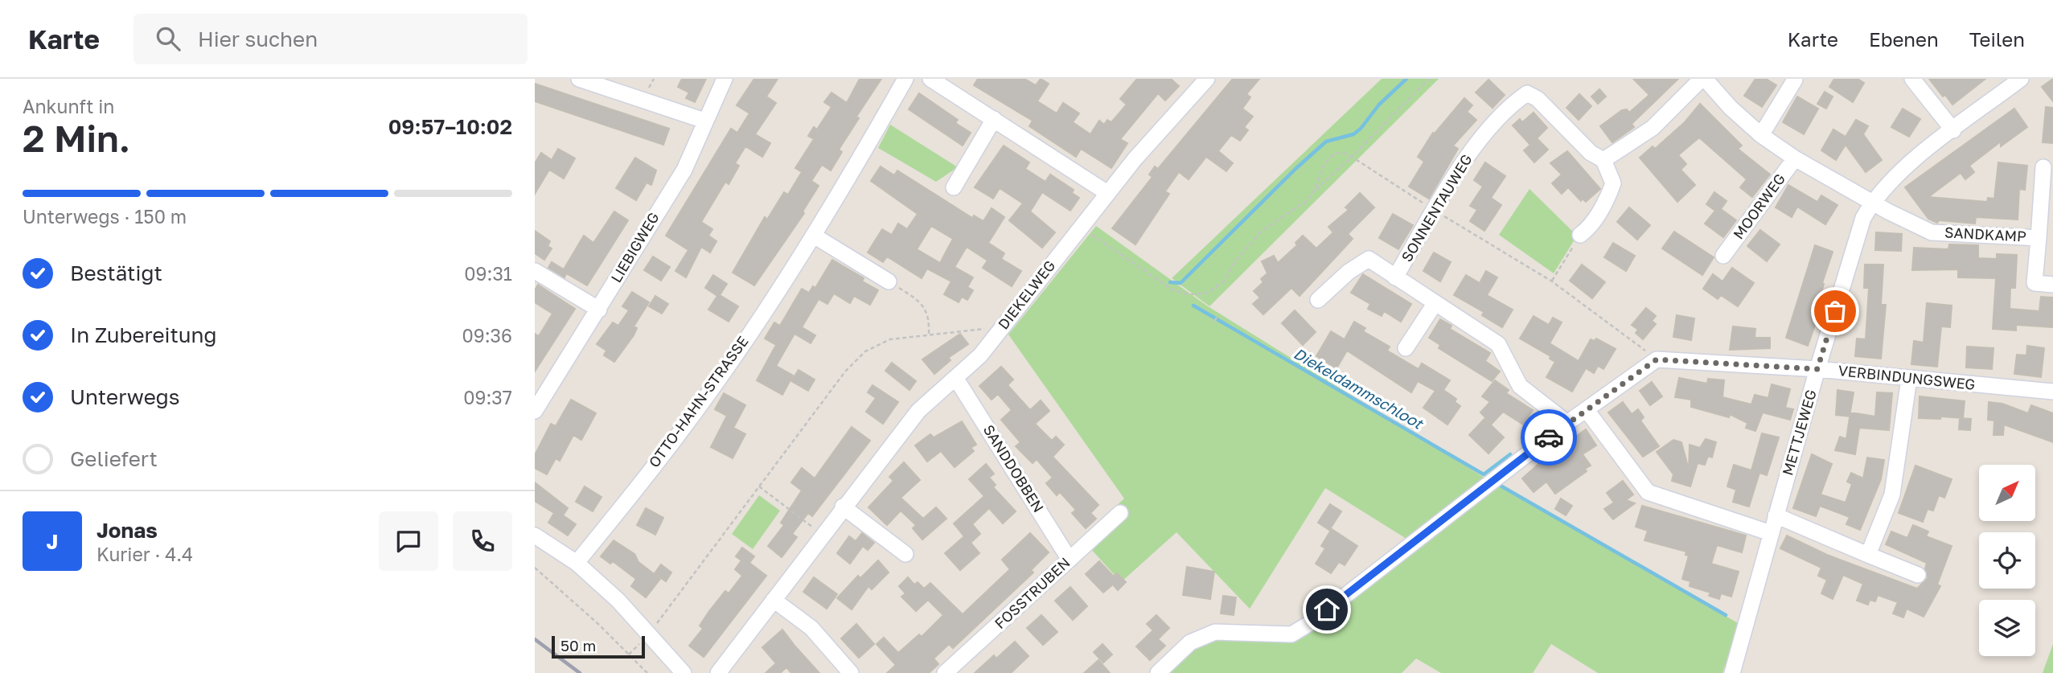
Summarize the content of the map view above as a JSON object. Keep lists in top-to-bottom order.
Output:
{
  "streets": {
    "street": [
      "MOORWEG",
      "SONNENTAUWEG",
      "SANDKAMP",
      "LIEBIGWEG",
      "DIEKELWEG",
      "VERBINDUNGSWEG",
      "OTTO-HAHN-STRASSE",
      "METTJEWEG",
      "SANDDOBBEN",
      "FOSSTRUBEN"
    ]
  },
  "crossings": [
    ["SANDKAMP", "METTJEWEG"],
    ["DIEKELWEG", "SANDDOBBEN"],
    ["VERBINDUNGSWEG", "METTJEWEG"],
    ["SANDDOBBEN", "FOSSTRUBEN"]
  ],
  "water": ["Diekeldammschloot"],
  "scale_bar": "50 m",
  "north": "top right",
  "page": {
    "header": "Karte",
    "search": "Hier suchen",
    "nav": ["Karte", "Ebenen", "Teilen"],
    "heading": ["2 Min.", "Ankunft in", "09:57–10:02"],
    "panel": ["Jonas", "Kurier · 4.4"],
    "bar": "Unterwegs · 150 m",
    "list": [
      ["Bestätigt", "09:31"],
      ["In Zubereitung", "09:36"],
      ["Unterwegs", "09:37"],
      "Geliefert"
    ],
    "round": "J",
    "scale": "50 m"
  }
}
